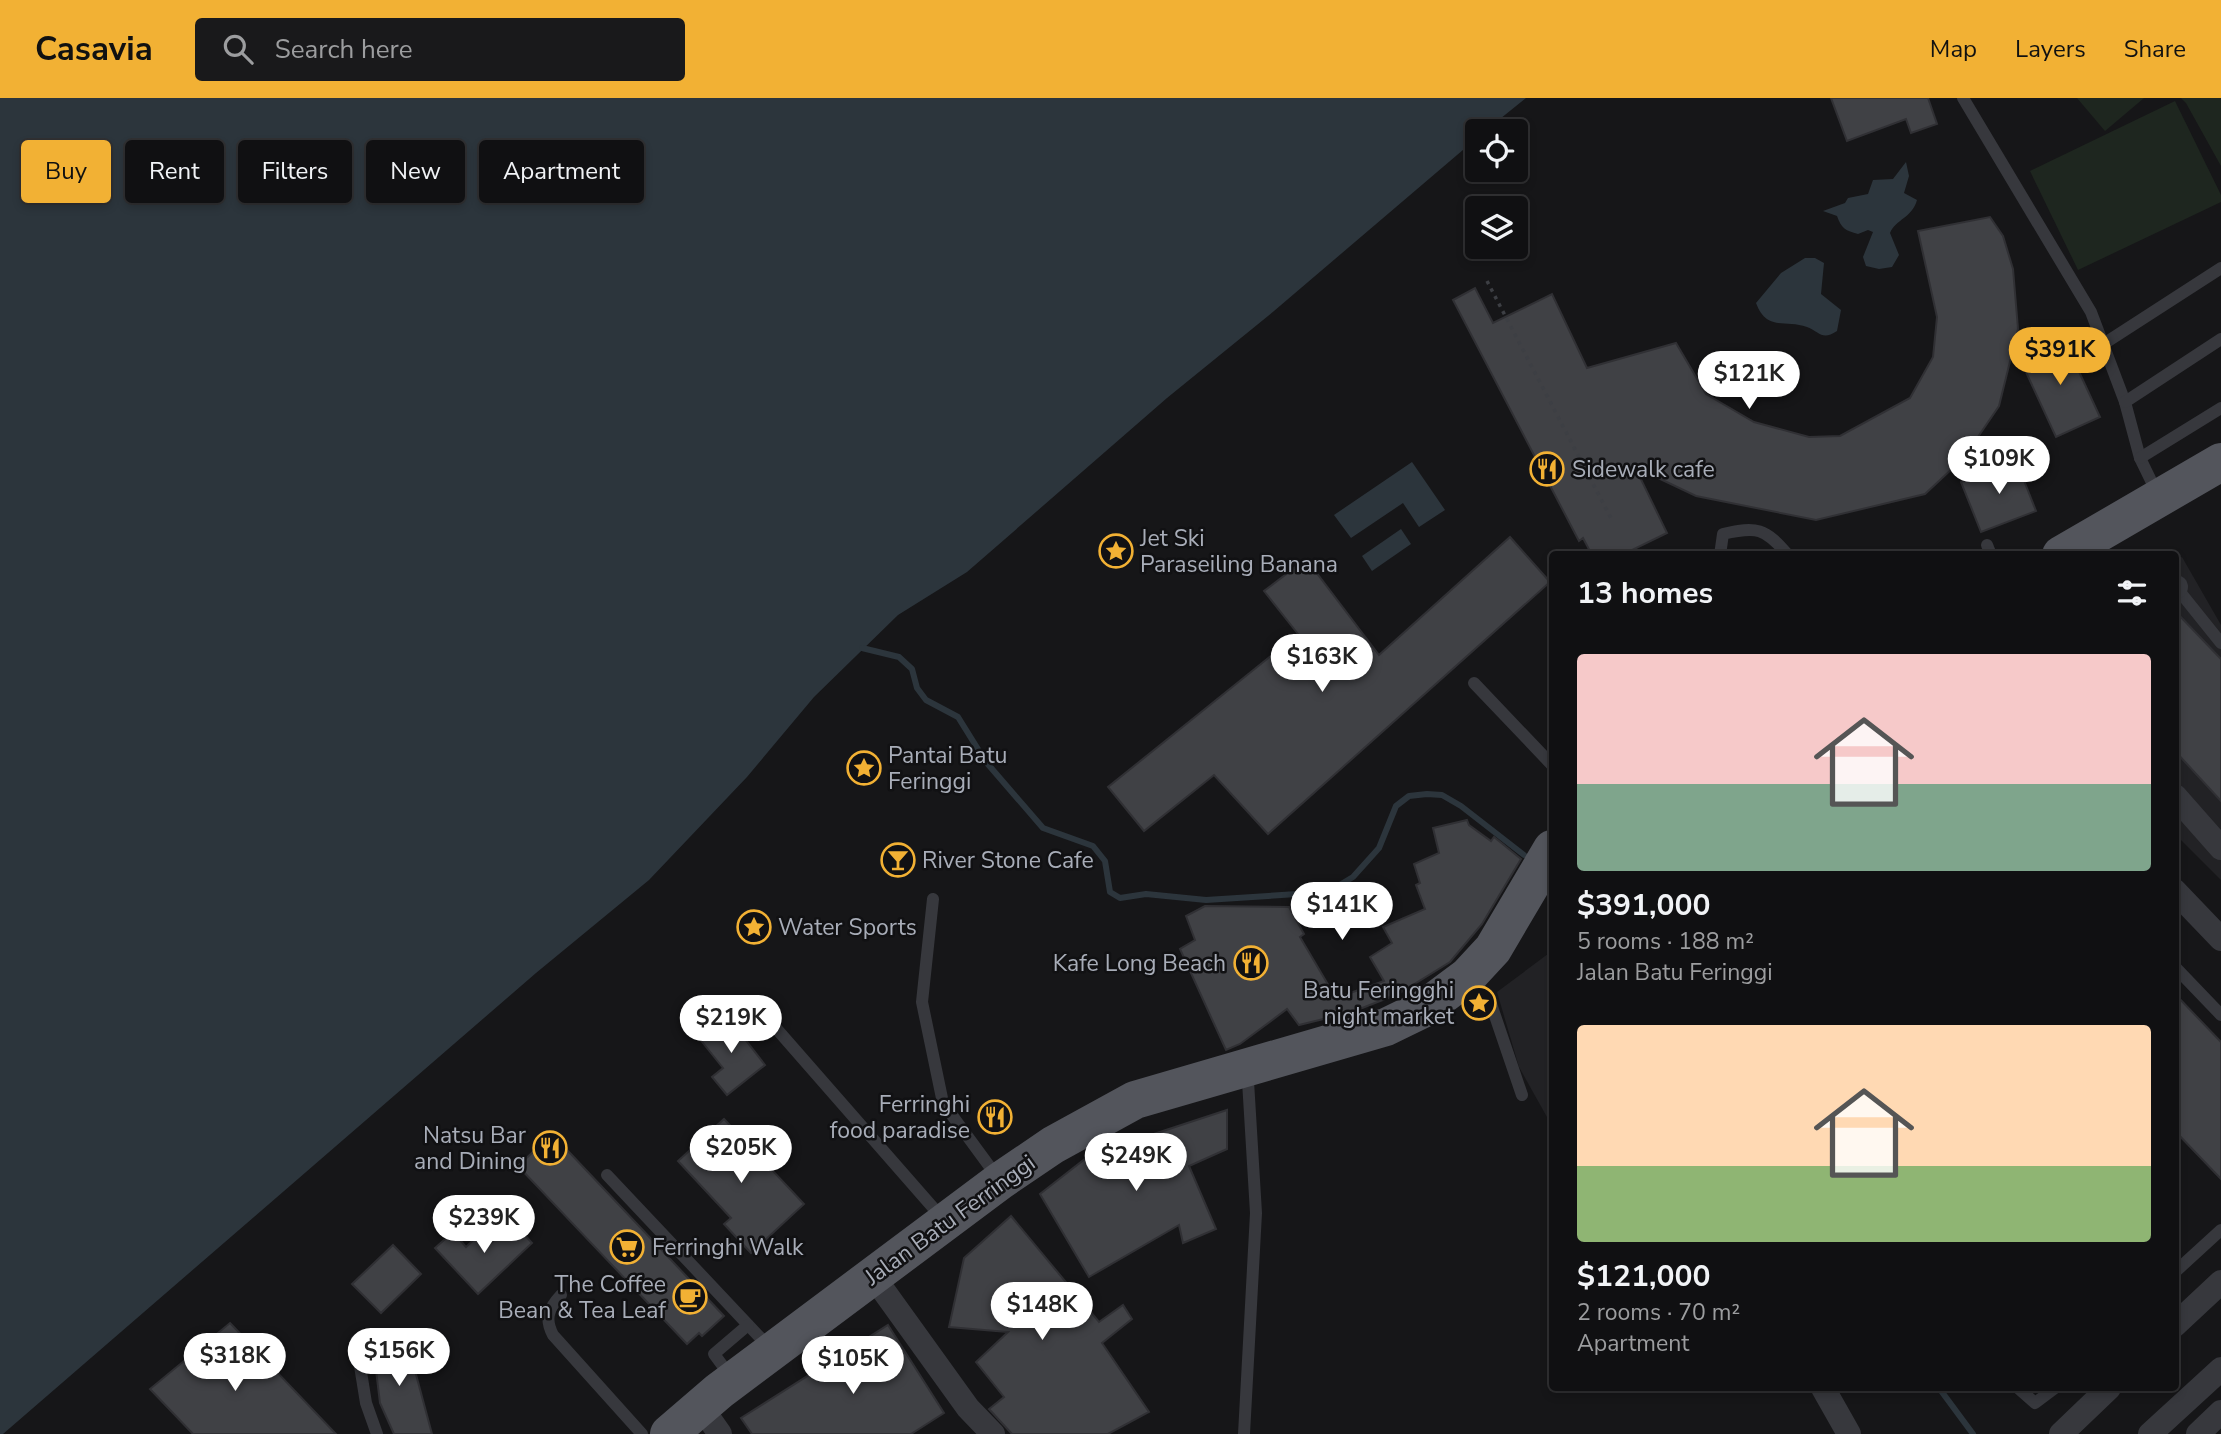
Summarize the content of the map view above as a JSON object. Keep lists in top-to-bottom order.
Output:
{
  "streets": {
    "main road": ["Jalan Batu Ferringgi"]
  },
  "places": {
    "restaurant": [
      "Sidewalk cafe",
      "Kafe Long Beach",
      "Ferringhi food paradise",
      "Natsu Bar and Dining"
    ],
    "place": [
      "Jet Ski Paraseiling Banana",
      "Pantai Batu Feringgi",
      "Water Sports",
      "Batu Feringghi night market"
    ],
    "bar": ["River Stone Cafe"],
    "supermarket": ["Ferringhi Walk"],
    "cafe": ["The Coffee Bean & Tea Leaf"]
  },
  "page": {
    "header": "Casavia",
    "search": "Search here",
    "nav": ["Map", "Layers", "Share"],
    "chip": [
      "Buy",
      "Rent",
      "Filters",
      "New",
      "Apartment"
    ],
    "price": [
      "$391K",
      "$121K",
      "$109K",
      "$163K",
      "$141K",
      "$219K",
      "$205K",
      "$249K",
      "$239K",
      "$148K",
      "$156K",
      "$318K",
      "$105K"
    ],
    "heading": "13 homes",
    "list": [
      {
        "name": "$391,000",
        "note": "5 rooms · 188 m² · Jalan Batu Feringgi"
      },
      {
        "name": "$121,000",
        "note": "2 rooms · 70 m² · Apartment"
      }
    ]
  }
}
